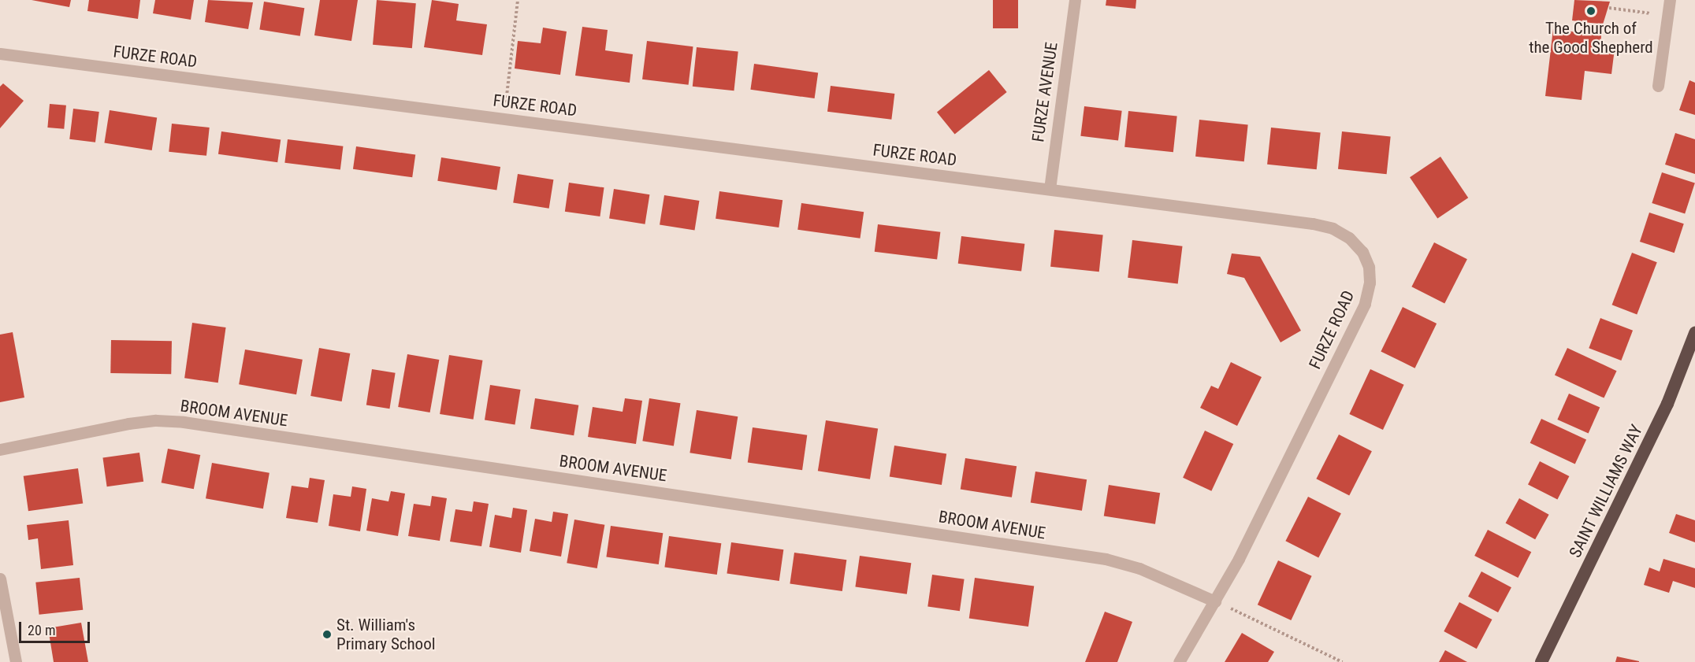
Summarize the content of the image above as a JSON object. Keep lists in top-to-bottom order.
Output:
{
  "streets": {
    "highway": ["SAINT WILLIAMS WAY"],
    "street": ["FURZE ROAD", "FURZE AVENUE", "BROOM AVENUE"]
  },
  "crossings": [
    ["FURZE ROAD", "FURZE AVENUE"],
    ["FURZE ROAD", "BROOM AVENUE"]
  ],
  "places": ["The Church of the Good Shepherd", "St. William's Primary School"],
  "scale_bar": "20 m"
}
